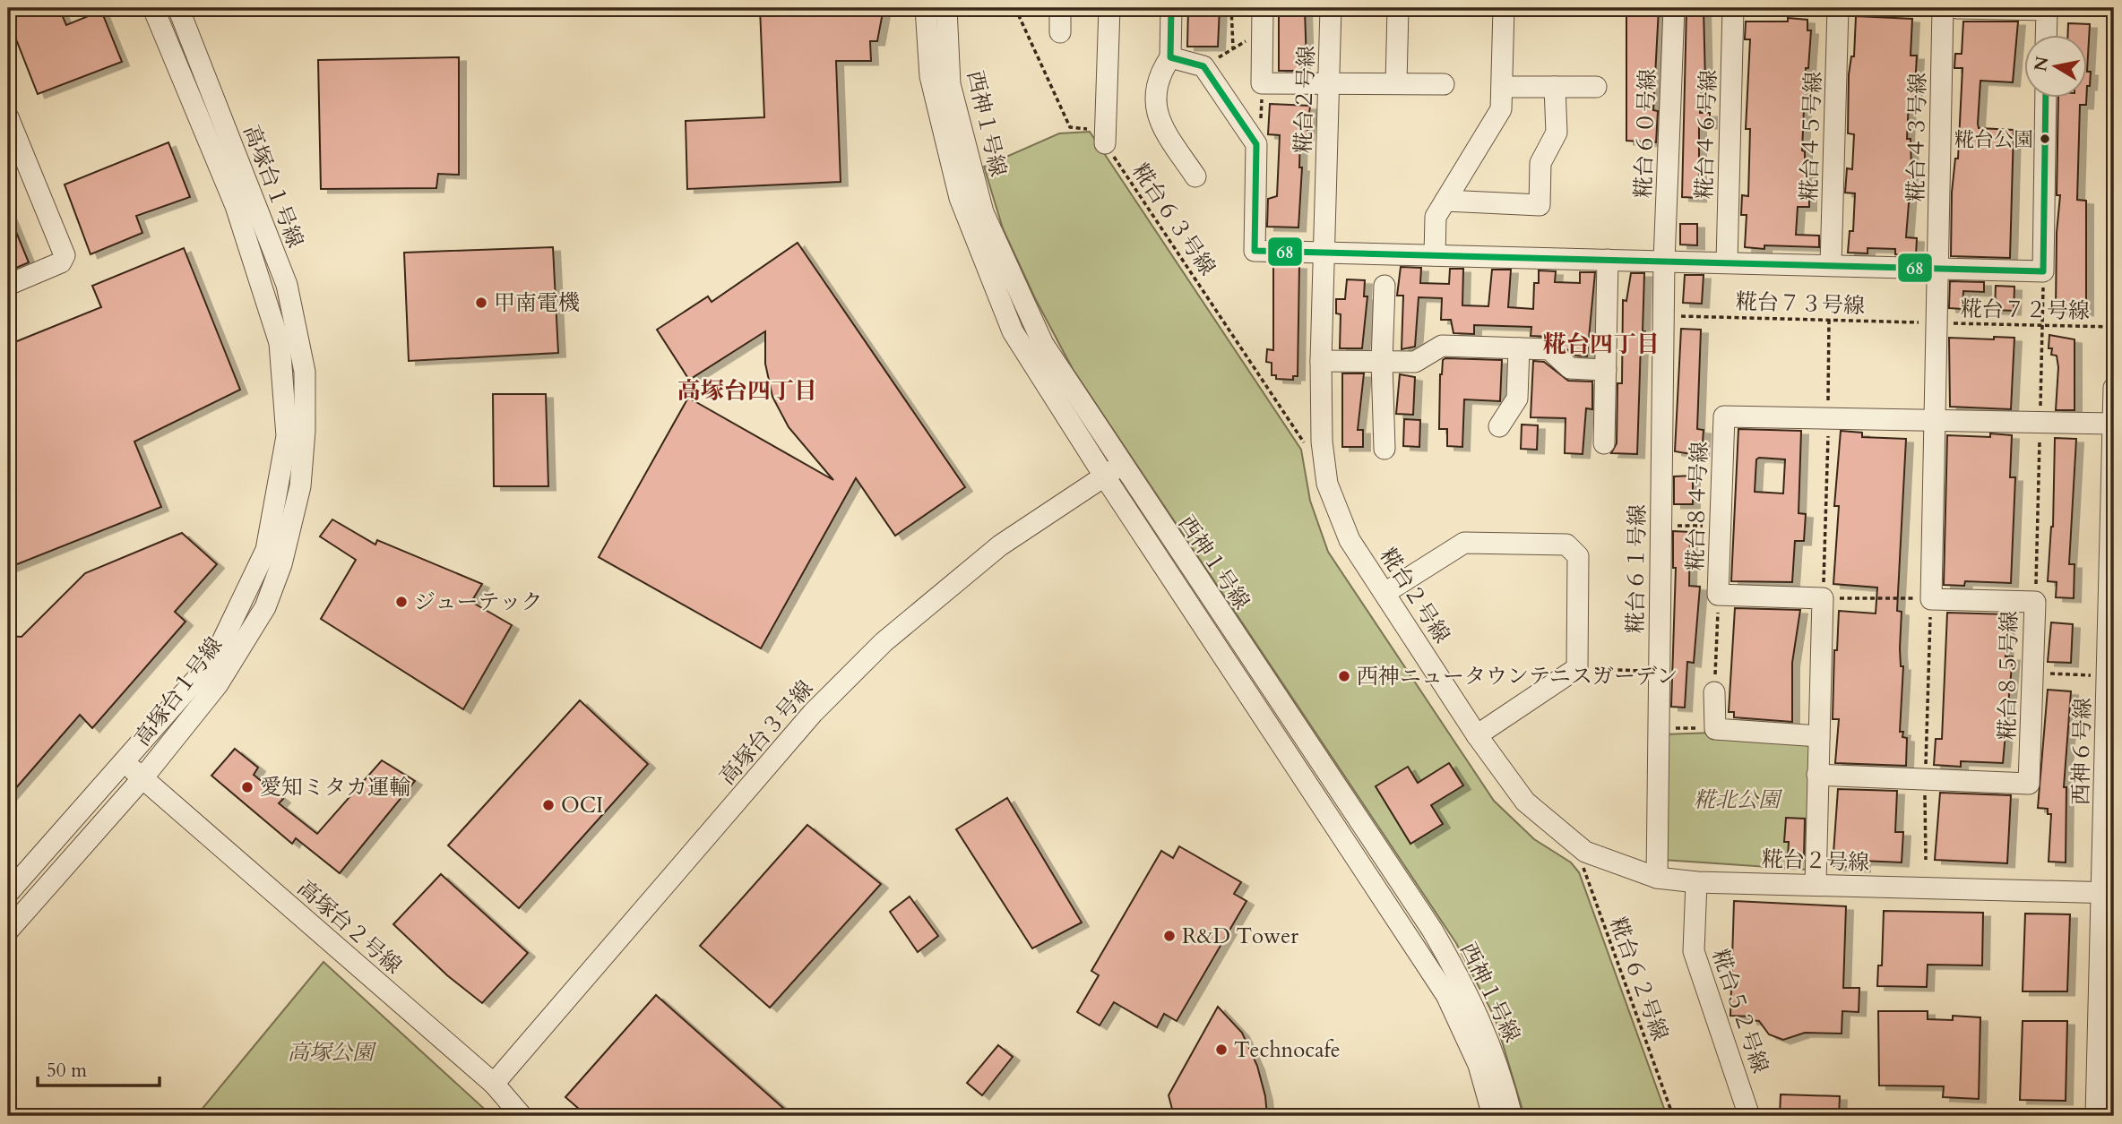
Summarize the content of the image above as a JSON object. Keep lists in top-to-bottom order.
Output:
{
  "streets": {
    "street": [
      "糀台２号線",
      "西神１号線",
      "糀台６０号線",
      "糀台４６号線",
      "糀台４５号線",
      "糀台４３号線",
      "高塚台１号線",
      "糀台８４号線",
      "糀台６１号線",
      "糀台８５号線",
      "高塚台３号線",
      "西神６号線",
      "高塚台２号線",
      "糀台５２号線"
    ],
    "path": [
      "糀台６３号線",
      "糀台７３号線",
      "糀台７２号線",
      "糀台６２号線"
    ]
  },
  "crossings": [
    ["糀台２号線", "糀台６３号線"],
    ["糀台２号線", "糀台６１号線"],
    ["糀台２号線", "西神６号線"],
    ["糀台２号線", "糀台６２号線"],
    ["糀台２号線", "糀台５２号線"],
    ["西神１号線", "高塚台３号線"],
    ["糀台６０号線", "糀台６１号線"],
    ["高塚台１号線", "高塚台２号線"],
    ["糀台７３号線", "糀台７２号線"],
    ["糀台７３号線", "糀台６１号線"],
    ["糀台８４号線", "西神６号線"],
    ["高塚台３号線", "高塚台２号線"]
  ],
  "districts": ["糀台四丁目", "高塚台四丁目"],
  "parks": ["糀北公園", "高塚公園"],
  "places": [
    "糀台公園",
    "甲南電機",
    "ジューテック",
    "西神ニュータウンテニスガーデン",
    "愛知ミタカ運輸",
    "OCI",
    "R&D Tower",
    "Technocafe"
  ],
  "lines": ["transit line 68"],
  "scale_bar": "50 m",
  "north": "left"
}
